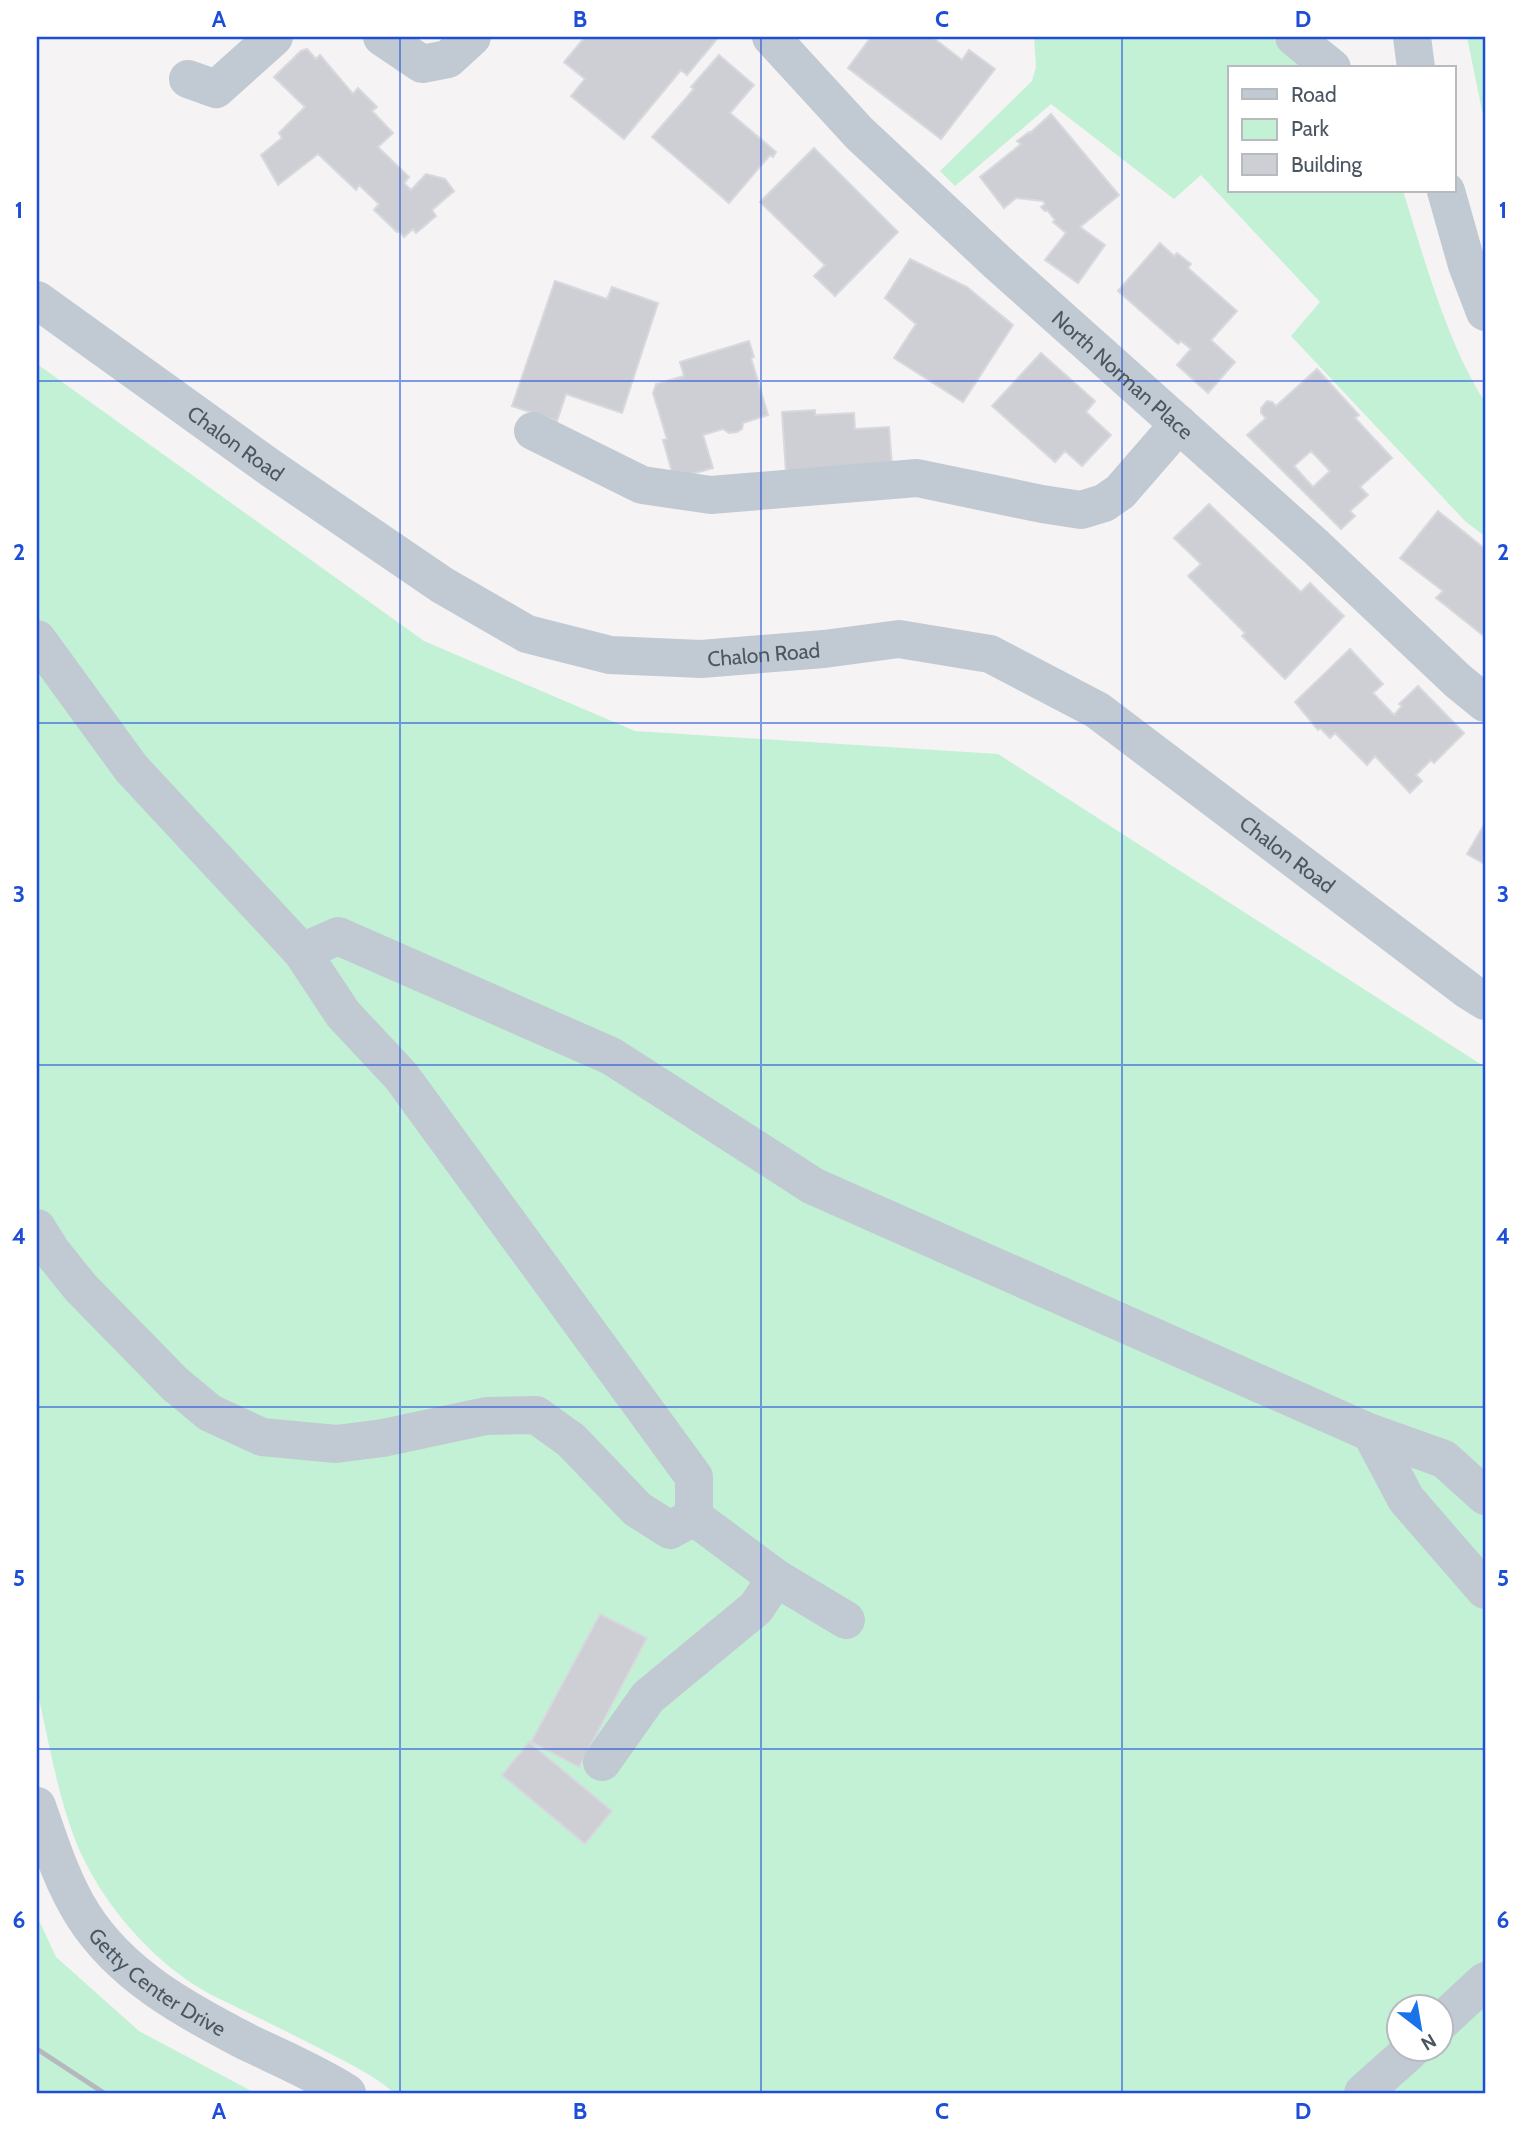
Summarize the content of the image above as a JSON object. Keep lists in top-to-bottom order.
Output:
{
  "streets": {
    "street": ["North Norman Place", "Chalon Road", "Getty Center Drive"]
  },
  "legend": ["Road", "Park", "Building"],
  "north": "bottom right",
  "grid": {
    "columns": [
      "A",
      "B",
      "C",
      "D"
    ],
    "rows": [
      "1",
      "2",
      "3",
      "4",
      "5",
      "6"
    ]
  }
}
